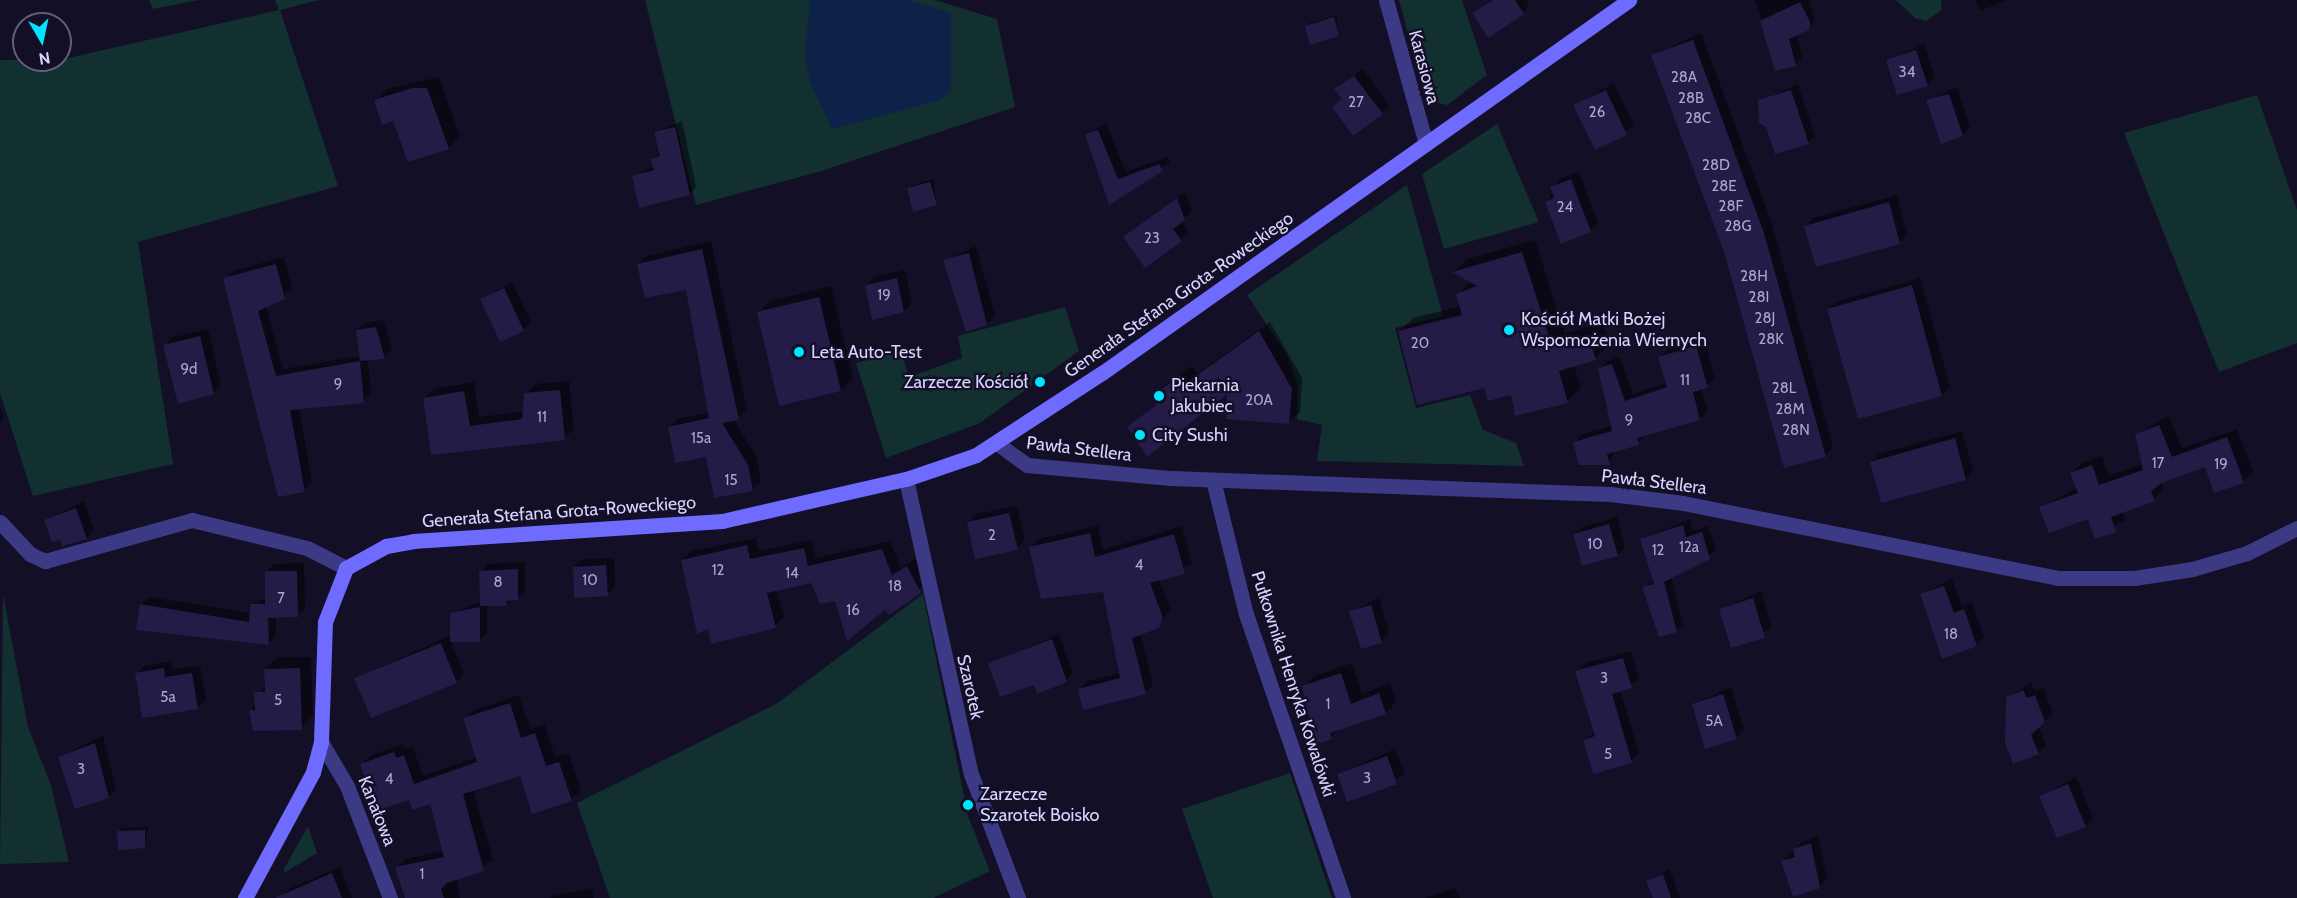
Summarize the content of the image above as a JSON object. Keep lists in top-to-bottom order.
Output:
{
  "streets": {
    "street": [
      "Karasiowa",
      "Generała Stefana Grota-Roweckiego",
      "Pawła Stellera",
      "Pułkownika Henryka Kowalówki",
      "Szarotek",
      "Kanałowa"
    ]
  },
  "crossings": [
    ["Karasiowa", "Generała Stefana Grota-Roweckiego"],
    ["Generała Stefana Grota-Roweckiego", "Pawła Stellera"],
    ["Generała Stefana Grota-Roweckiego", "Szarotek"],
    ["Pawła Stellera", "Pułkownika Henryka Kowalówki"]
  ],
  "places": [
    "Kościół Matki Bożej Wspomożenia Wiernych",
    "Leta Auto-Test",
    "Zarzecze Kościół",
    "Piekarnia Jakubiec",
    "City Sushi",
    "Zarzecze Szarotek Boisko"
  ],
  "house_numbers": [
    "34",
    "28A",
    "28B",
    "27",
    "26",
    "28C",
    "28D",
    "28E",
    "28F",
    "24",
    "28G",
    "23",
    "28H",
    "19",
    "28I",
    "28J",
    "28K",
    "20",
    "9d",
    "11",
    "9",
    "28L",
    "20A",
    "28M",
    "11",
    "9",
    "28N",
    "15a",
    "17",
    "19",
    "15",
    "2",
    "10",
    "12a",
    "12",
    "4",
    "12",
    "14",
    "10",
    "8",
    "18",
    "7",
    "16",
    "18",
    "3",
    "5a",
    "5",
    "1",
    "5A",
    "5",
    "3",
    "3",
    "4",
    "1"
  ],
  "north": "bottom"
}
